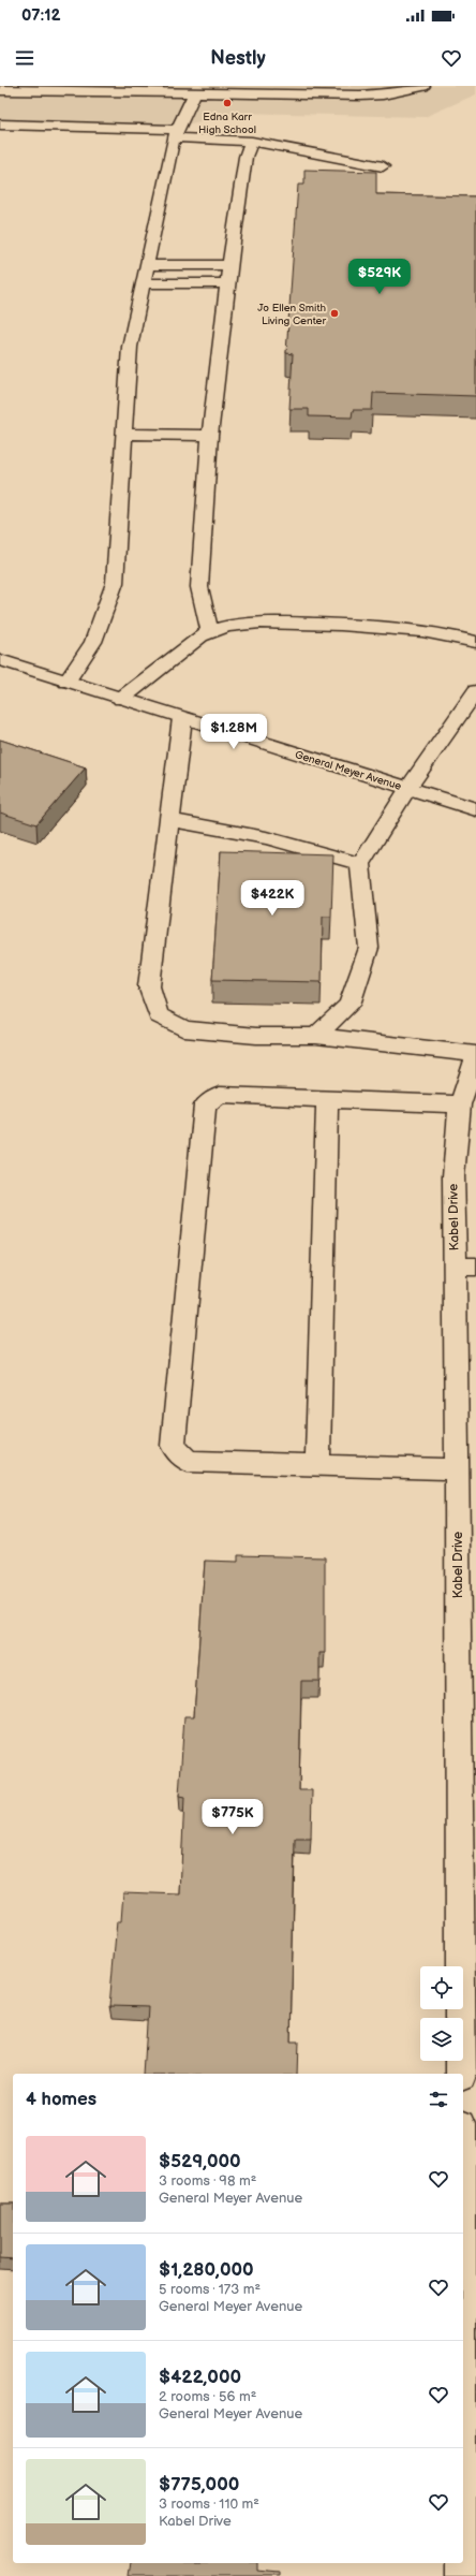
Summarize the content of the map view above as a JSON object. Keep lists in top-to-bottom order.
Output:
{
  "streets": {
    "street": ["General Meyer Avenue", "Kabel Drive"]
  },
  "places": ["Edna Karr High School", "Jo Ellen Smith Living Center"],
  "page": {
    "status": "07:12",
    "header": "Nestly",
    "price": [
      "$529K",
      "$1.28M",
      "$422K",
      "$775K"
    ],
    "heading": "4 homes",
    "list": [
      {
        "name": "$529,000",
        "note": "3 rooms · 98 m² · General Meyer Avenue"
      },
      {
        "name": "$1,280,000",
        "note": "5 rooms · 173 m² · General Meyer Avenue"
      },
      {
        "name": "$422,000",
        "note": "2 rooms · 56 m² · General Meyer Avenue"
      },
      {
        "name": "$775,000",
        "note": "3 rooms · 110 m² · Kabel Drive"
      }
    ]
  }
}
